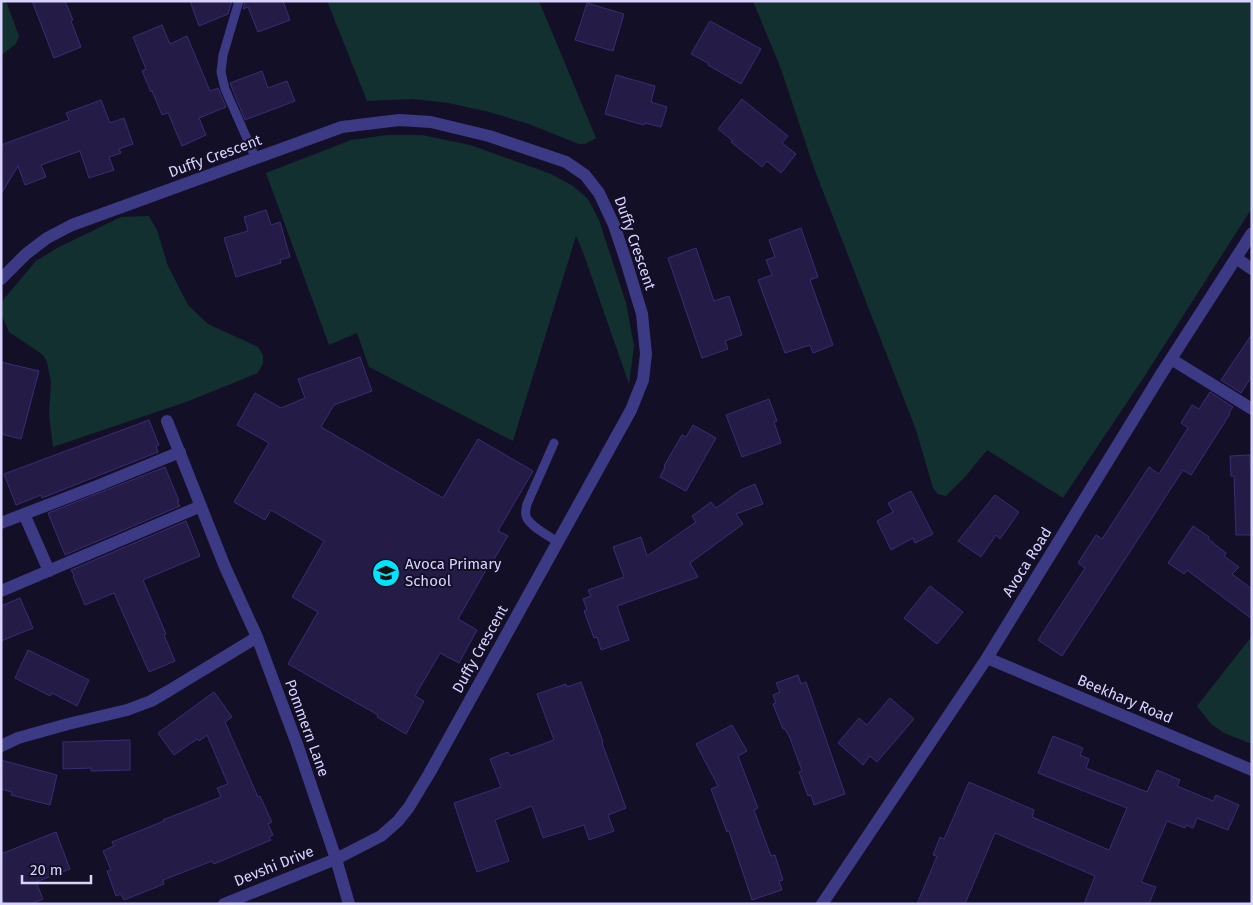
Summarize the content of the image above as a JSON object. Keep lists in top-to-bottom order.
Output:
{
  "streets": {
    "street": [
      "Duffy Crescent",
      "Avoca Road",
      "Beekhary Road",
      "Pommern Lane",
      "Devshi Drive"
    ]
  },
  "crossings": [
    ["Duffy Crescent", "Pommern Lane"],
    ["Duffy Crescent", "Devshi Drive"],
    ["Avoca Road", "Beekhary Road"],
    ["Pommern Lane", "Devshi Drive"]
  ],
  "places": {
    "school or university": ["Avoca Primary School"]
  },
  "scale_bar": "20 m"
}
